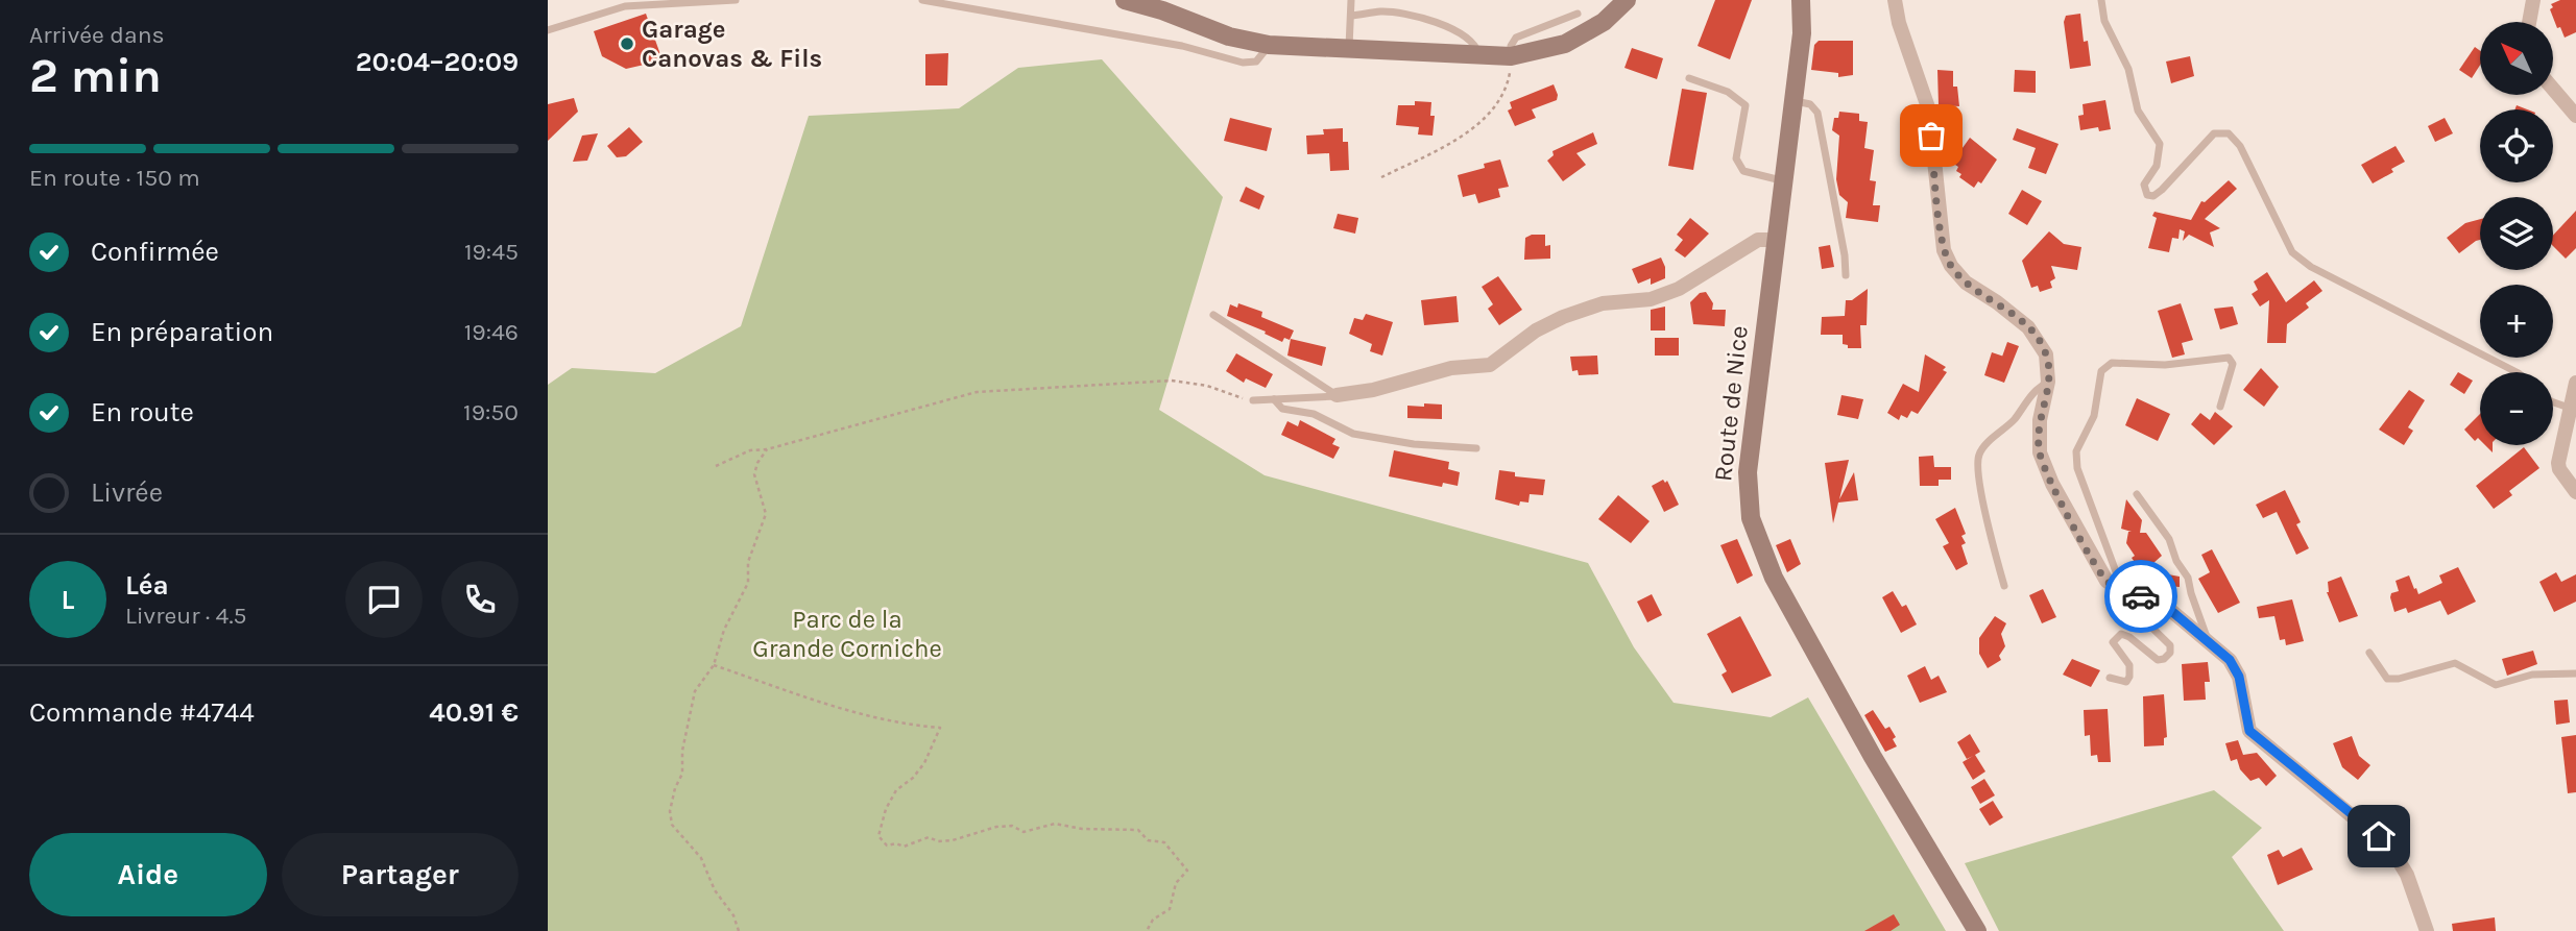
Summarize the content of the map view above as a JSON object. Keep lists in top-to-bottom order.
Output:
{
  "streets": {
    "main road": ["Route de Nice"]
  },
  "parks": ["Parc de la Grande Corniche"],
  "places": ["Garage Canovas & Fils"],
  "north": "top left",
  "page": {
    "heading": ["2 min", "Arrivée dans", "20:04–20:09"],
    "panel": [
      "Léa",
      "Livreur · 4.5",
      "Commande #4744",
      "40.91 €"
    ],
    "map_buttons": ["+", "−"],
    "bar": "En route · 150 m",
    "list": [
      ["Confirmée", "19:45"],
      ["En préparation", "19:46"],
      ["En route", "19:50"],
      "Livrée"
    ],
    "round": "L",
    "buttons": ["Aide", "Partager"]
  }
}
